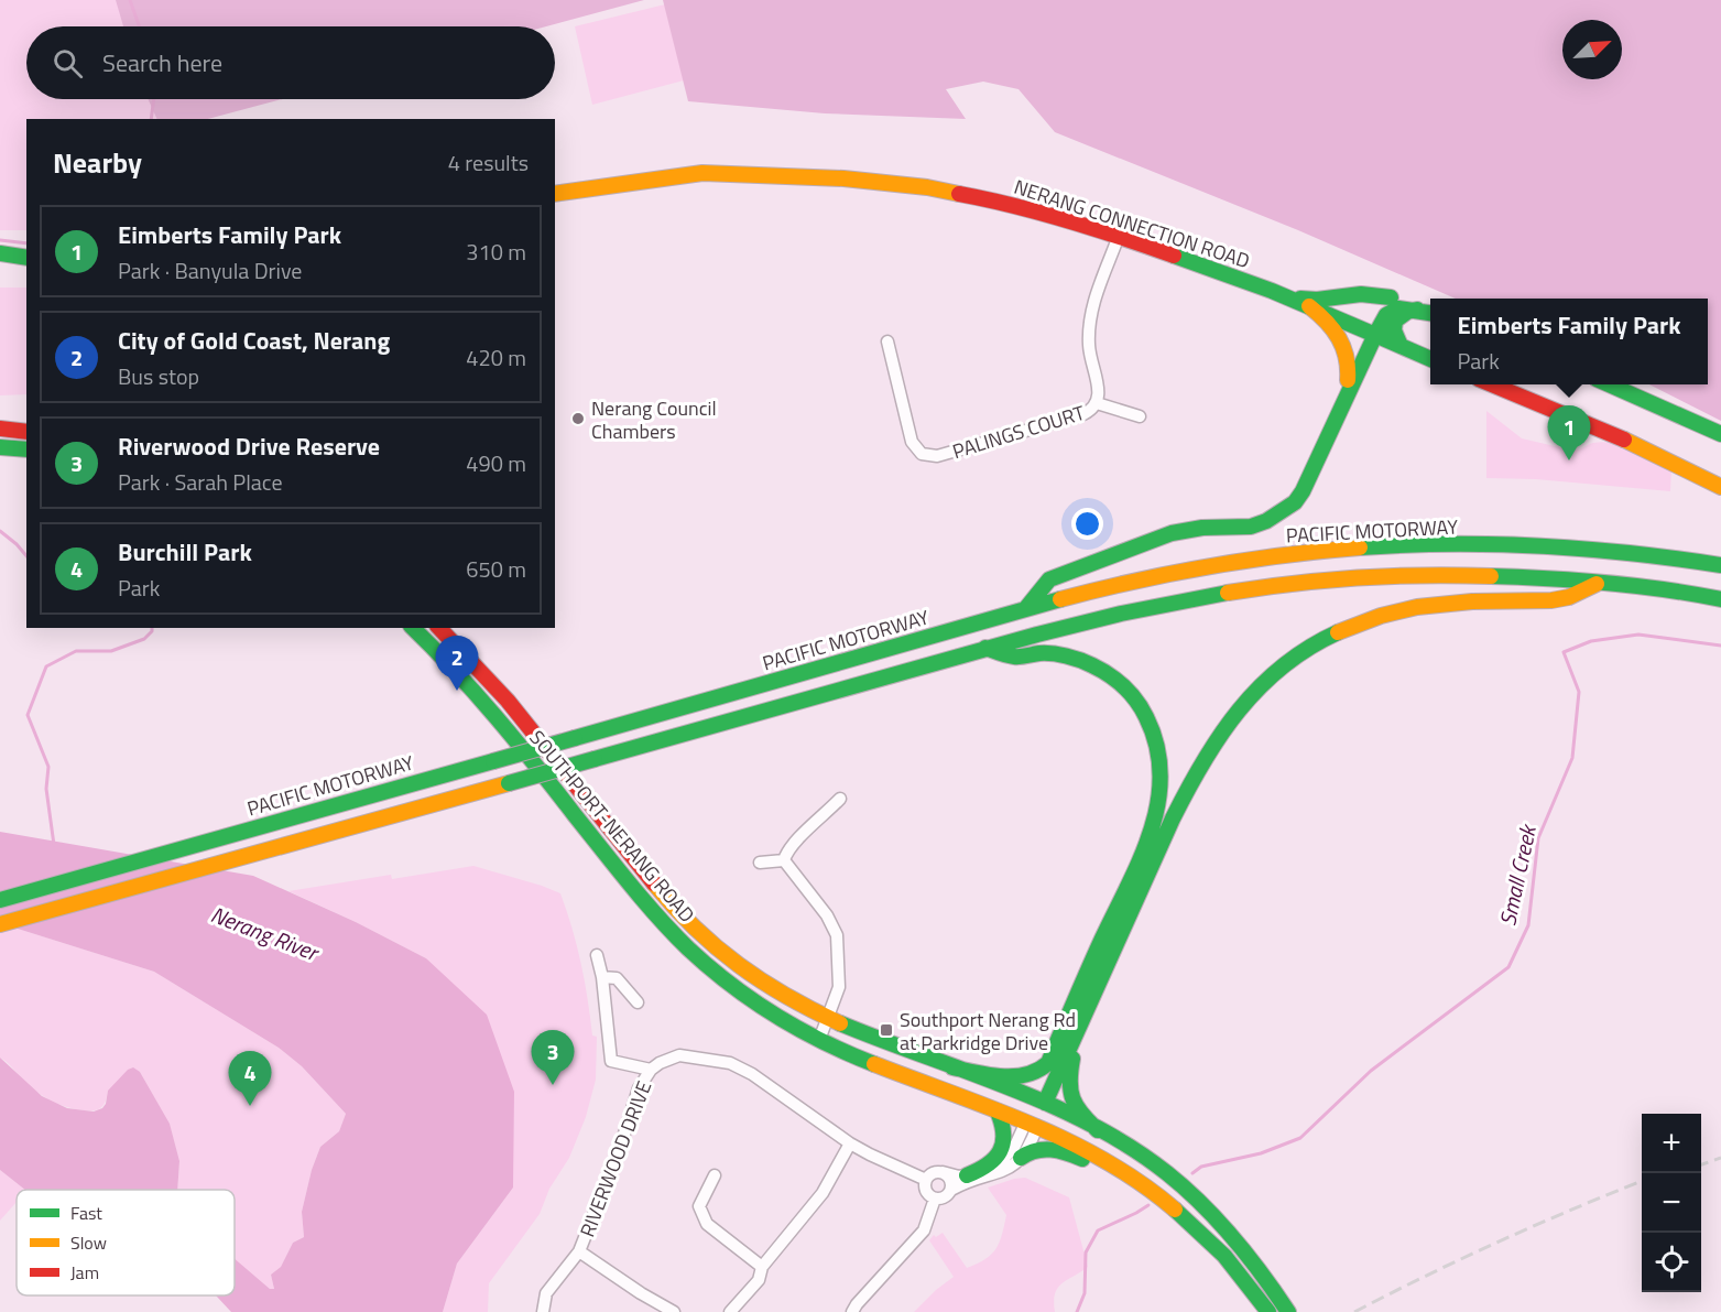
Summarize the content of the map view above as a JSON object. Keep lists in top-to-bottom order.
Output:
{
  "streets": {
    "main road": ["NERANG CONNECTION ROAD", "PACIFIC MOTORWAY", "SOUTHPORT-NERANG ROAD"],
    "street": ["PALINGS COURT", "RIVERWOOD DRIVE"]
  },
  "crossings": [
    ["NERANG CONNECTION ROAD", "PALINGS COURT"]
  ],
  "water": ["Small Creek", "Nerang River"],
  "places": {
    "other": ["Nerang Council Chambers"],
    "transit": ["Southport Nerang Rd at Parkridge Drive"]
  },
  "legend": ["Fast", "Slow", "Jam"],
  "north": "top right",
  "page": {
    "search": "Search here",
    "heading": ["Nearby", "4 results"],
    "list": [
      {
        "mark": "1",
        "name": "Eimberts Family Park",
        "note": "Park · Banyula Drive",
        "value": "310 m"
      },
      {
        "mark": "2",
        "name": "City of Gold Coast, Nerang",
        "note": "Bus stop",
        "value": "420 m"
      },
      {
        "mark": "3",
        "name": "Riverwood Drive Reserve",
        "note": "Park · Sarah Place",
        "value": "490 m"
      },
      {
        "mark": "4",
        "name": "Burchill Park",
        "note": "Park",
        "value": "650 m"
      }
    ],
    "popup": ["Eimberts Family Park", "Park"],
    "pins": [
      "1",
      "2",
      "3",
      "4"
    ],
    "map_buttons": ["+", "−"]
  }
}
